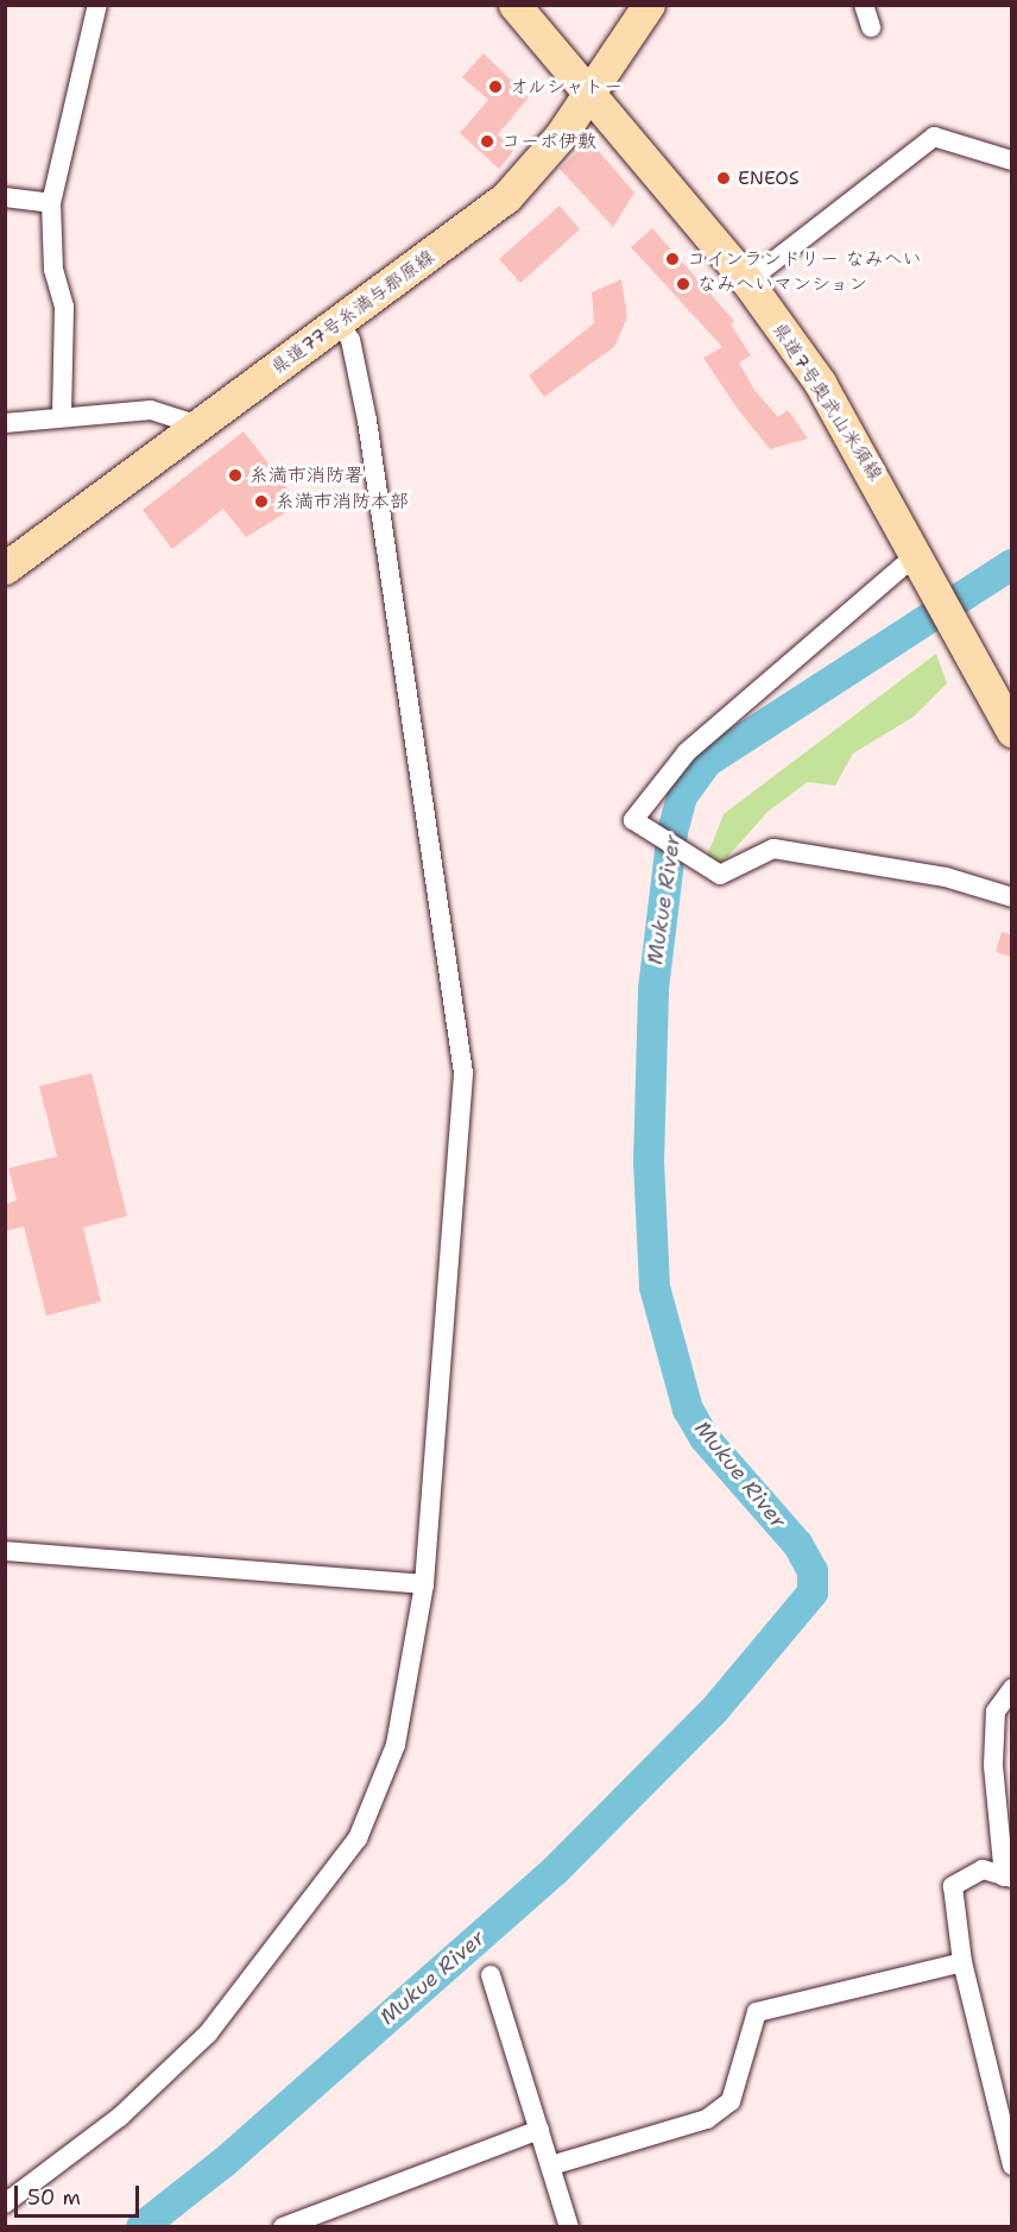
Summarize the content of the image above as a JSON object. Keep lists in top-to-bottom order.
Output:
{
  "streets": {
    "main road": ["県道77号糸満与那原線", "県道7号奥武山米須線"]
  },
  "crossings": [
    ["県道77号糸満与那原線", "県道7号奥武山米須線"]
  ],
  "water": ["Mukue River"],
  "places": [
    "オルシャトー",
    "コーポ伊敷",
    "ENEOS",
    "コインランドリー なみへい",
    "なみへいマンション",
    "糸満市消防署",
    "糸満市消防本部"
  ],
  "scale_bar": "50 m"
}
